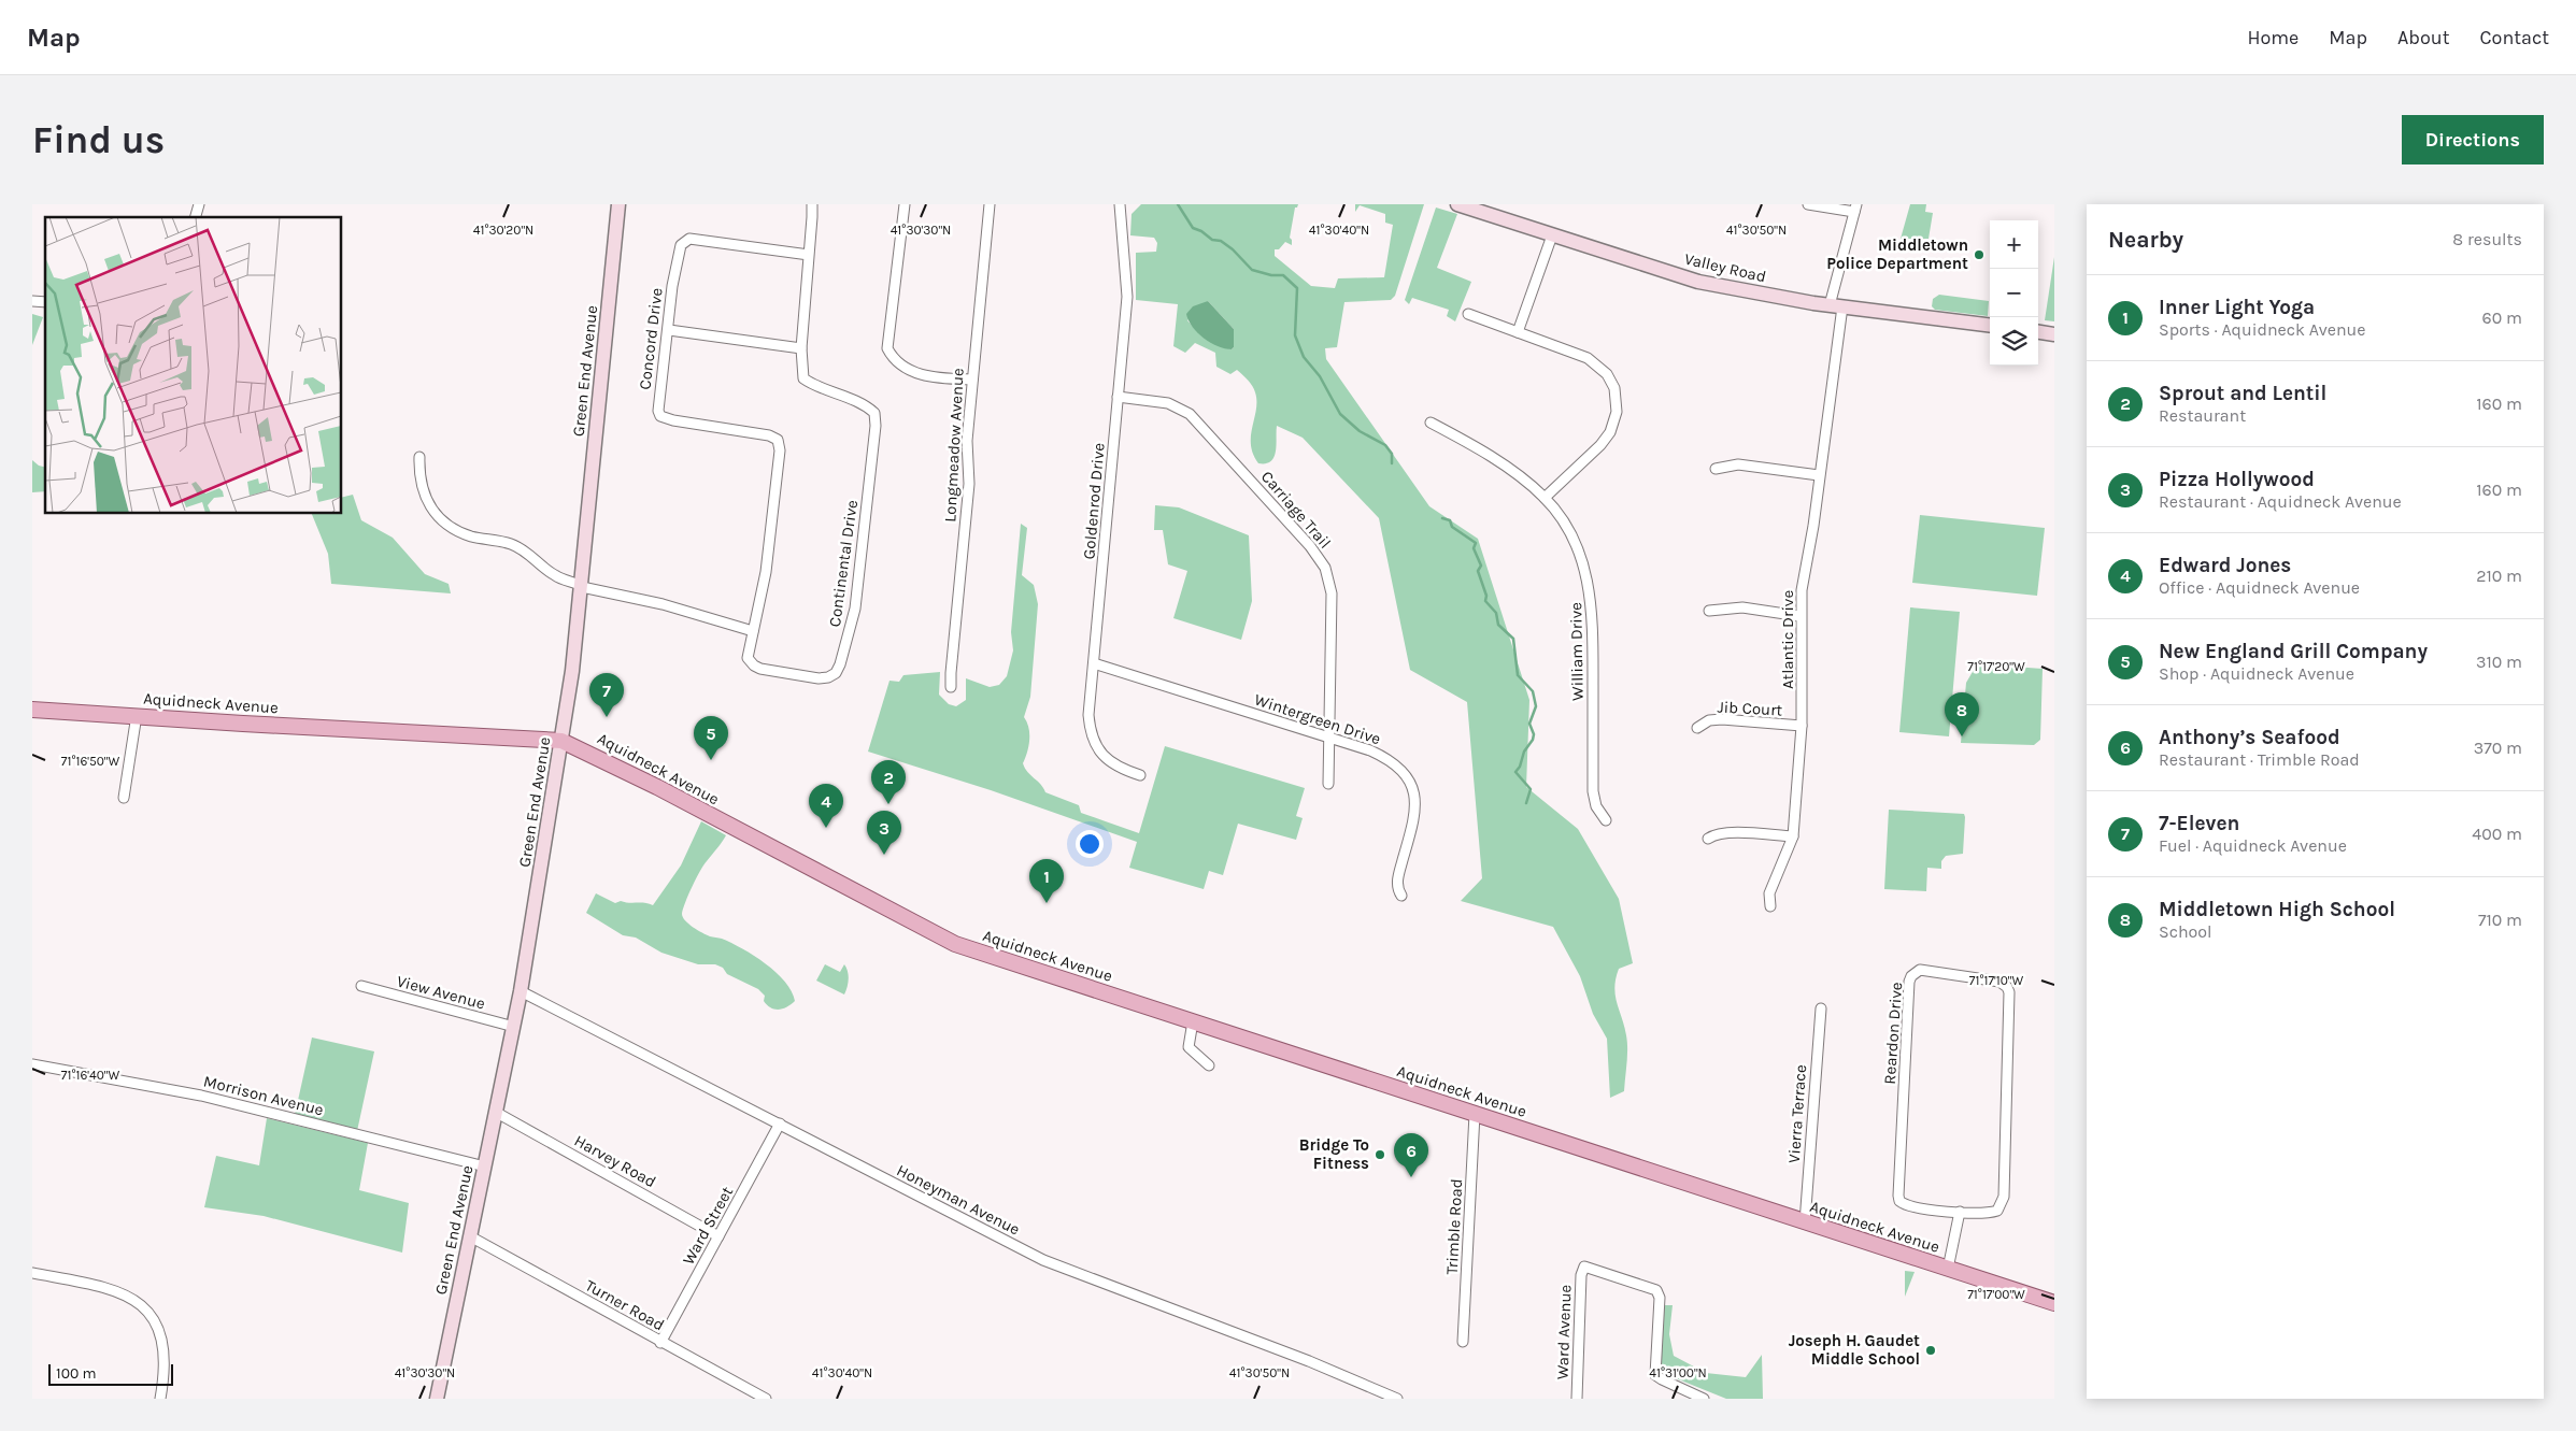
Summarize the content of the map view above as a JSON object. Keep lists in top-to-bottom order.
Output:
{
  "streets": {
    "main road": ["Valley Road", "Green End Avenue", "Aquidneck Avenue"],
    "street": [
      "Concord Drive",
      "Longmeadow Avenue",
      "Goldenrod Drive",
      "Carriage Trail",
      "Continental Drive",
      "Atlantic Drive",
      "William Drive",
      "Jib Court",
      "Wintergreen Drive",
      "View Avenue",
      "Reardon Drive",
      "Morrison Avenue",
      "Vierra Terrace",
      "Harvey Road",
      "Honeyman Avenue",
      "Ward Street",
      "Trimble Road",
      "Turner Road",
      "Ward Avenue"
    ]
  },
  "crossings": [
    ["Valley Road", "Atlantic Drive"],
    ["Concord Drive", "Continental Drive"],
    ["Green End Avenue", "Aquidneck Avenue"],
    ["Green End Avenue", "View Avenue"],
    ["Green End Avenue", "Morrison Avenue"],
    ["Green End Avenue", "Harvey Road"],
    ["Green End Avenue", "Honeyman Avenue"],
    ["Green End Avenue", "Turner Road"],
    ["Goldenrod Drive", "Carriage Trail"],
    ["Goldenrod Drive", "Wintergreen Drive"],
    ["Carriage Trail", "Wintergreen Drive"],
    ["Atlantic Drive", "Jib Court"],
    ["Aquidneck Avenue", "Vierra Terrace"],
    ["Aquidneck Avenue", "Trimble Road"],
    ["Harvey Road", "Ward Street"],
    ["Honeyman Avenue", "Ward Street"],
    ["Ward Street", "Turner Road"]
  ],
  "places": ["Middletown Police Department", "Bridge To Fitness", "Joseph H. Gaudet Middle School"],
  "scale_bar": "100 m",
  "page": {
    "header": "Map",
    "nav": [
      "Home",
      "Map",
      "About",
      "Contact"
    ],
    "buttons": "Directions",
    "title": "Find us",
    "heading": ["Nearby", "8 results"],
    "map_buttons": ["+", "−"],
    "list": [
      {
        "mark": "1",
        "name": "Inner Light Yoga",
        "note": "Sports · Aquidneck Avenue",
        "value": "60 m"
      },
      {
        "mark": "2",
        "name": "Sprout and Lentil",
        "note": "Restaurant",
        "value": "160 m"
      },
      {
        "mark": "3",
        "name": "Pizza Hollywood",
        "note": "Restaurant · Aquidneck Avenue",
        "value": "160 m"
      },
      {
        "mark": "4",
        "name": "Edward Jones",
        "note": "Office · Aquidneck Avenue",
        "value": "210 m"
      },
      {
        "mark": "5",
        "name": "New England Grill Company",
        "note": "Shop · Aquidneck Avenue",
        "value": "310 m"
      },
      {
        "mark": "6",
        "name": "Anthony’s Seafood",
        "note": "Restaurant · Trimble Road",
        "value": "370 m"
      },
      {
        "mark": "7",
        "name": "7-Eleven",
        "note": "Fuel · Aquidneck Avenue",
        "value": "400 m"
      },
      {
        "mark": "8",
        "name": "Middletown High School",
        "note": "School",
        "value": "710 m"
      }
    ],
    "pins": [
      "7",
      "8",
      "5",
      "2",
      "4",
      "3",
      "1",
      "6"
    ],
    "scale": "100 m"
  },
  "coordinates": [
    "41°30'20\"N",
    "41°30'30\"N",
    "41°30'40\"N",
    "41°30'50\"N",
    "71°17'20\"W",
    "71°16'50\"W",
    "71°17'10\"W",
    "71°16'40\"W",
    "71°17'00\"W",
    "41°31'00\"N"
  ]
}
